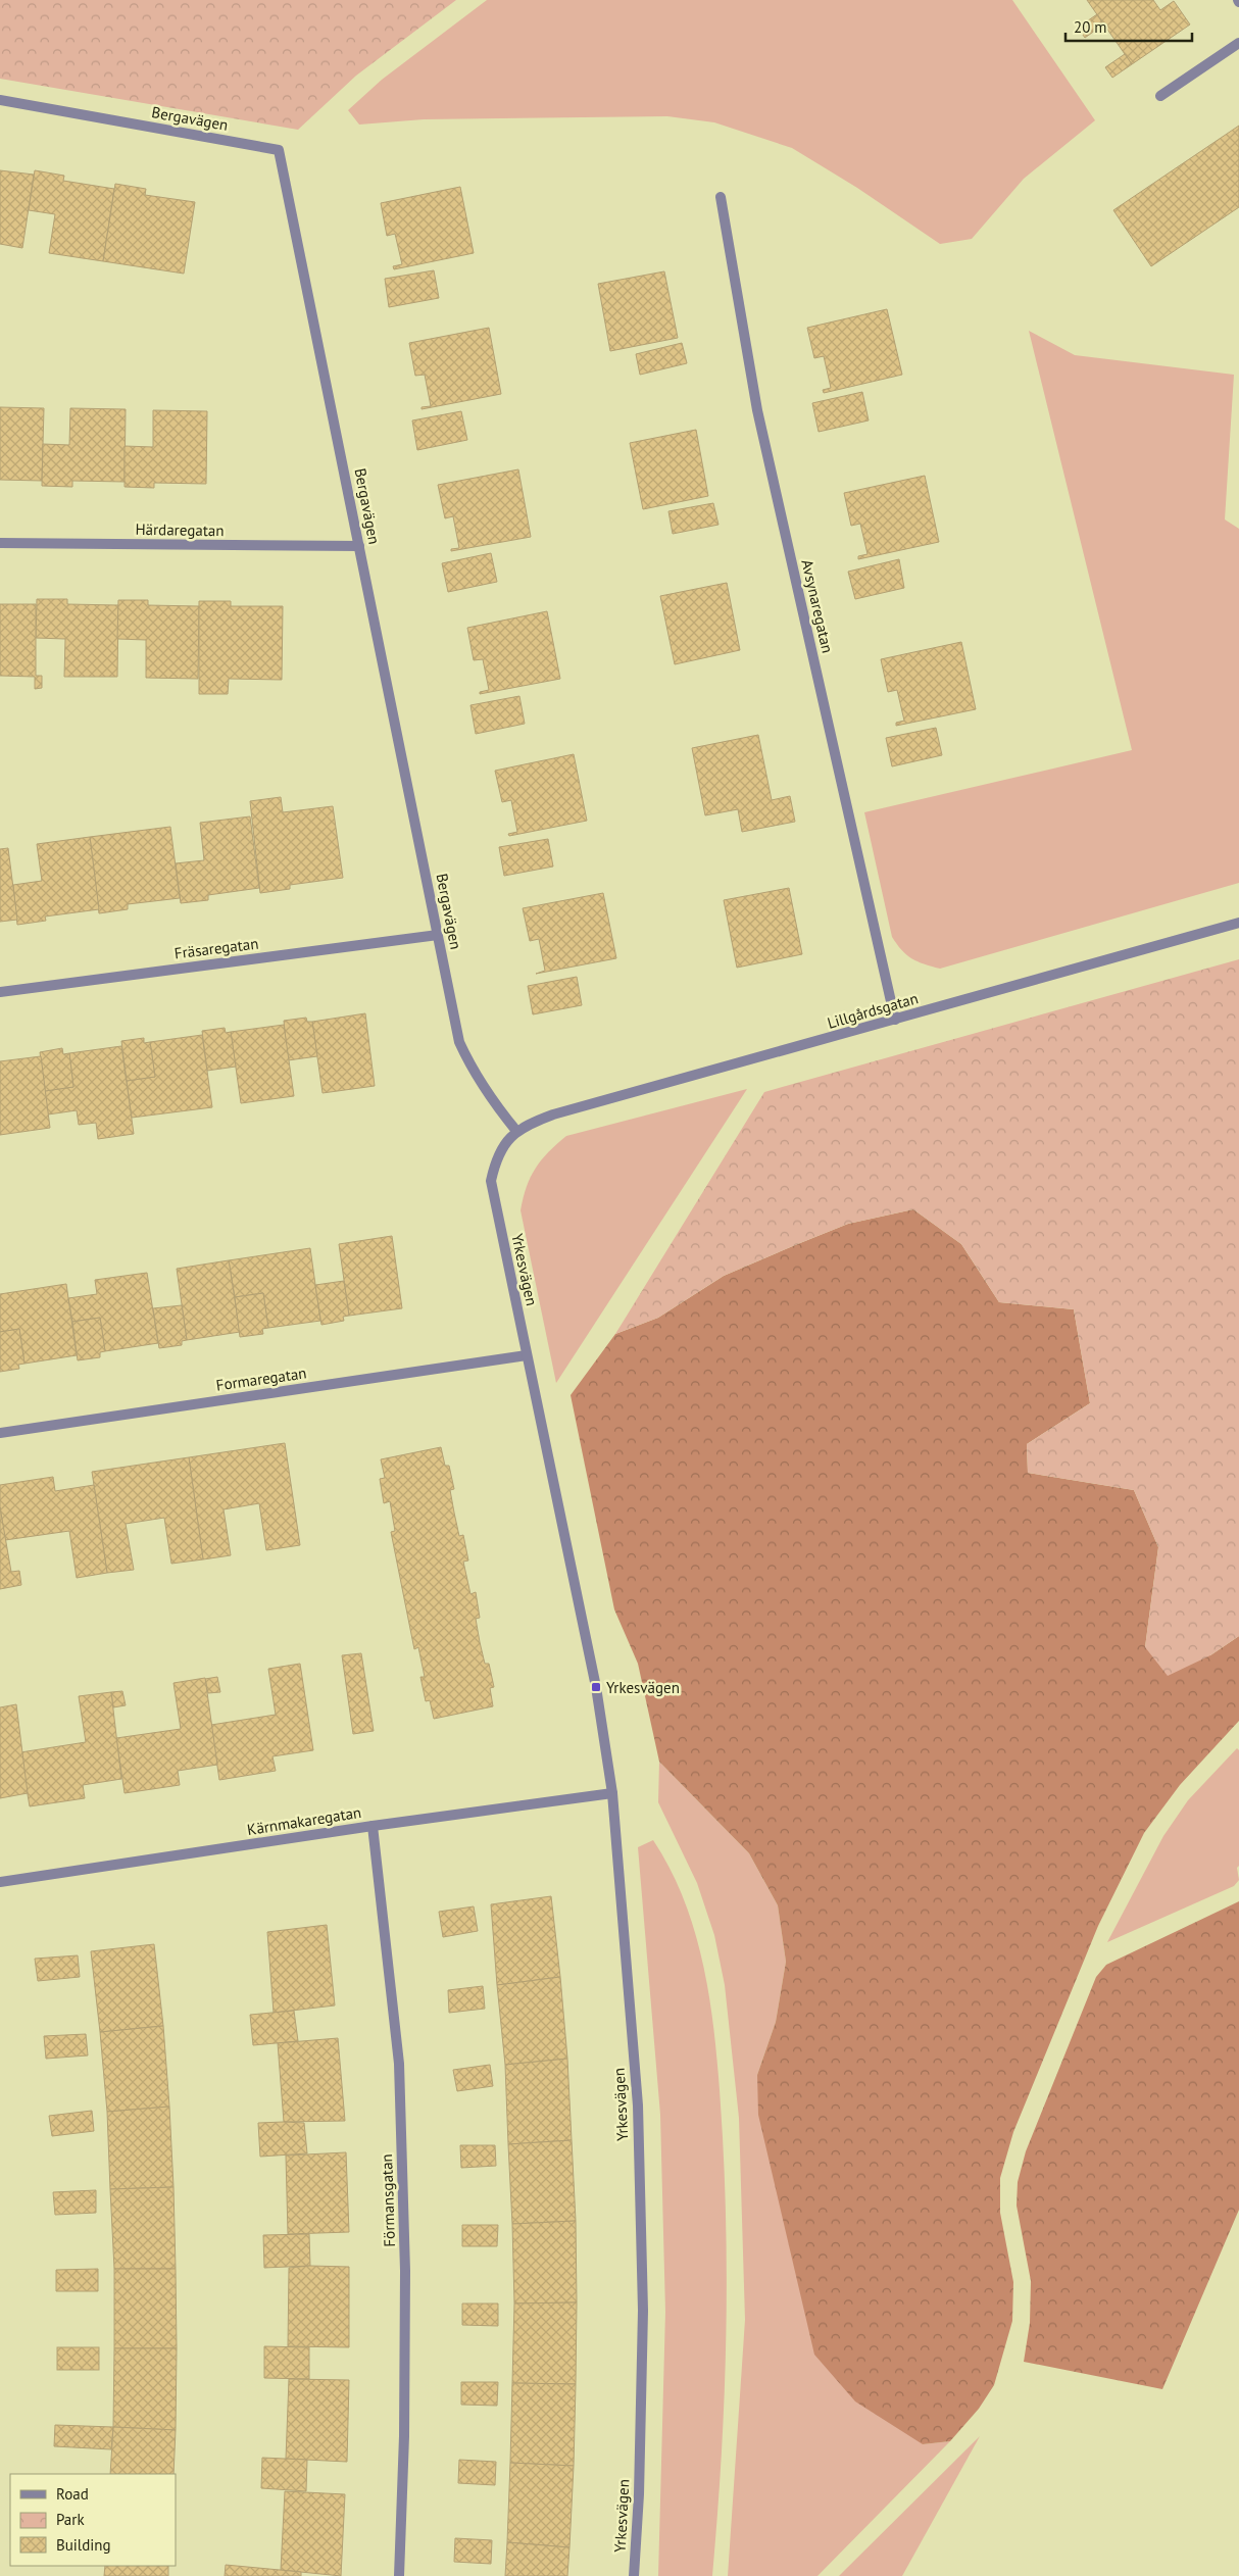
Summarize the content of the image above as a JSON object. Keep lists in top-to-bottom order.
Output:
{
  "streets": {
    "street": [
      "Bergavägen",
      "Härdaregatan",
      "Avsynaregatan",
      "Fräsaregatan",
      "Lillgårdsgatan",
      "Yrkesvägen",
      "Formaregatan",
      "Kärnmakaregatan",
      "Förmansgatan"
    ]
  },
  "crossings": [
    ["Bergavägen", "Härdaregatan"],
    ["Bergavägen", "Fräsaregatan"],
    ["Bergavägen", "Lillgårdsgatan"],
    ["Bergavägen", "Yrkesvägen"],
    ["Avsynaregatan", "Lillgårdsgatan"],
    ["Lillgårdsgatan", "Yrkesvägen"],
    ["Yrkesvägen", "Formaregatan"],
    ["Yrkesvägen", "Kärnmakaregatan"],
    ["Kärnmakaregatan", "Förmansgatan"]
  ],
  "places": {
    "transit": ["Yrkesvägen"]
  },
  "legend": ["Road", "Park", "Building"],
  "scale_bar": "20 m"
}
